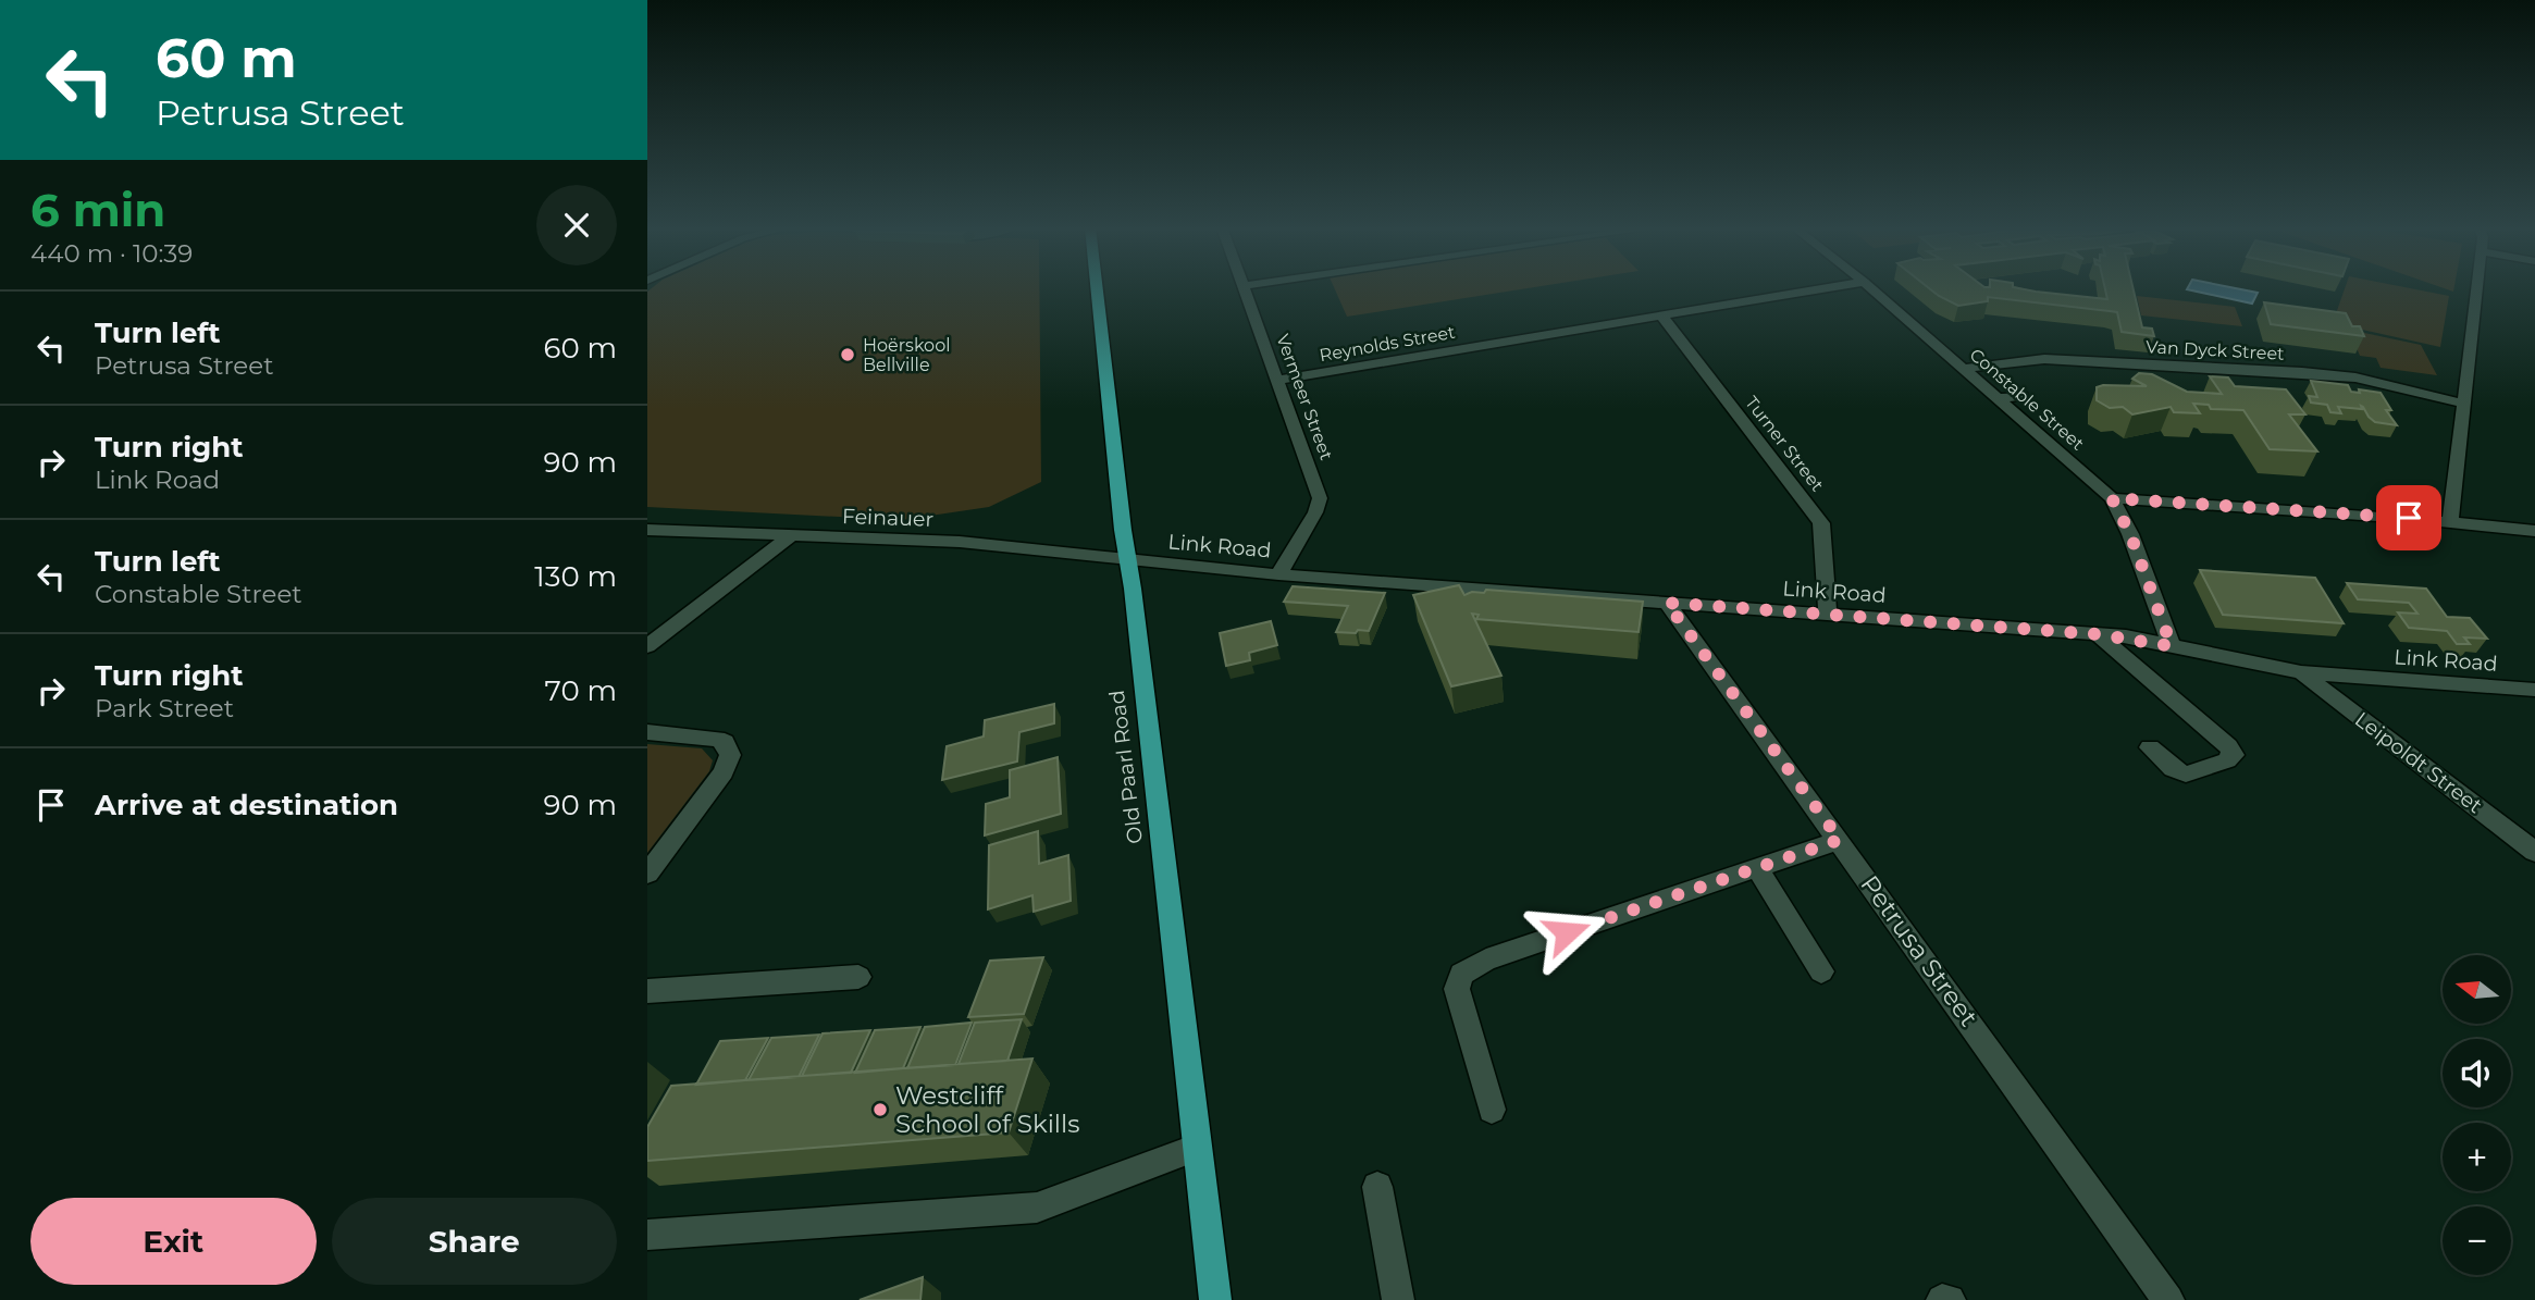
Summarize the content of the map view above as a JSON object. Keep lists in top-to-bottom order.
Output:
{
  "streets": {
    "main road": ["Old Paarl Road"],
    "street": [
      "Reynolds Street",
      "Van Dyck Street",
      "Vermeer Street",
      "Constable Street",
      "Turner Street",
      "Feinauer",
      "Link Road",
      "Leipoldt Street",
      "Petrusa Street"
    ]
  },
  "crossings": [
    ["Reynolds Street", "Vermeer Street"],
    ["Reynolds Street", "Turner Street"],
    ["Van Dyck Street", "Constable Street"],
    ["Vermeer Street", "Link Road"],
    ["Constable Street", "Link Road"],
    ["Turner Street", "Link Road"],
    ["Feinauer", "Link Road"],
    ["Feinauer", "Old Paarl Road"],
    ["Link Road", "Leipoldt Street"],
    ["Link Road", "Old Paarl Road"],
    ["Link Road", "Petrusa Street"]
  ],
  "places": ["Hoërskool Bellville", "Westcliff School of Skills"],
  "north": "left",
  "page": {
    "turn": ["60 m", "Petrusa Street"],
    "heading": ["6 min", "440 m · 10:39"],
    "list": [
      {
        "name": "Turn left",
        "note": "Petrusa Street",
        "value": "60 m"
      },
      {
        "name": "Turn right",
        "note": "Link Road",
        "value": "90 m"
      },
      {
        "name": "Turn left",
        "note": "Constable Street",
        "value": "130 m"
      },
      {
        "name": "Turn right",
        "note": "Park Street",
        "value": "70 m"
      },
      {
        "name": "Arrive at destination",
        "value": "90 m"
      }
    ],
    "map_buttons": ["+", "−"],
    "buttons": ["Exit", "Share"]
  }
}
